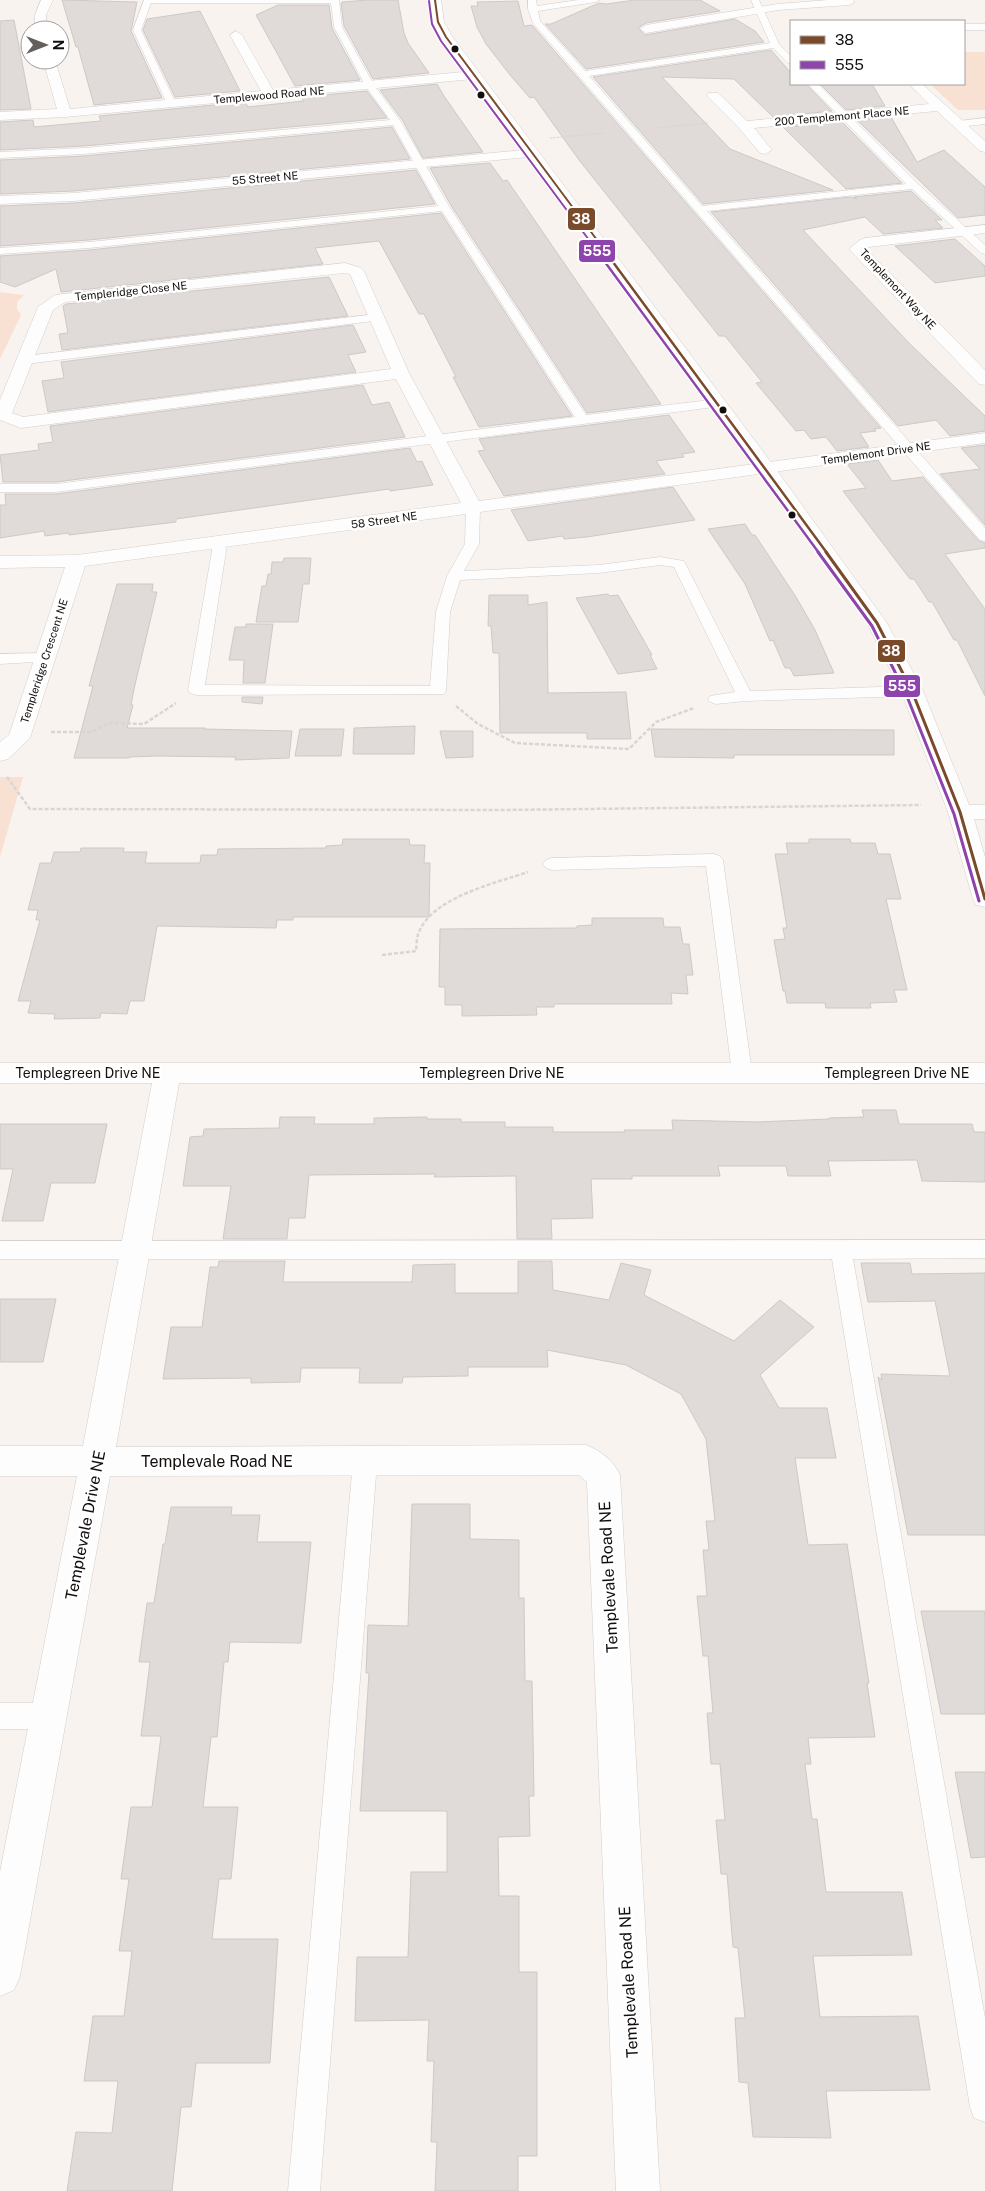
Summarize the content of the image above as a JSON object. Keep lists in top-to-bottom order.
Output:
{
  "streets": {
    "street": [
      "Templewood Road NE",
      "200 Templemont Place NE",
      "55 Street NE",
      "Templemont Way NE",
      "Templeridge Close NE",
      "Templemont Drive NE",
      "58 Street NE",
      "Templeridge Crescent NE",
      "Templegreen Drive NE",
      "Templevale Road NE",
      "Templevale Drive NE"
    ]
  },
  "crossings": [
    ["Templeridge Close NE", "58 Street NE"],
    ["Templemont Drive NE", "58 Street NE"],
    ["58 Street NE", "Templeridge Crescent NE"],
    ["Templegreen Drive NE", "Templevale Drive NE"],
    ["Templevale Road NE", "Templevale Drive NE"]
  ],
  "lines": ["transit line 38", "transit line 555"],
  "legend": ["38", "555"],
  "north": "right"
}
